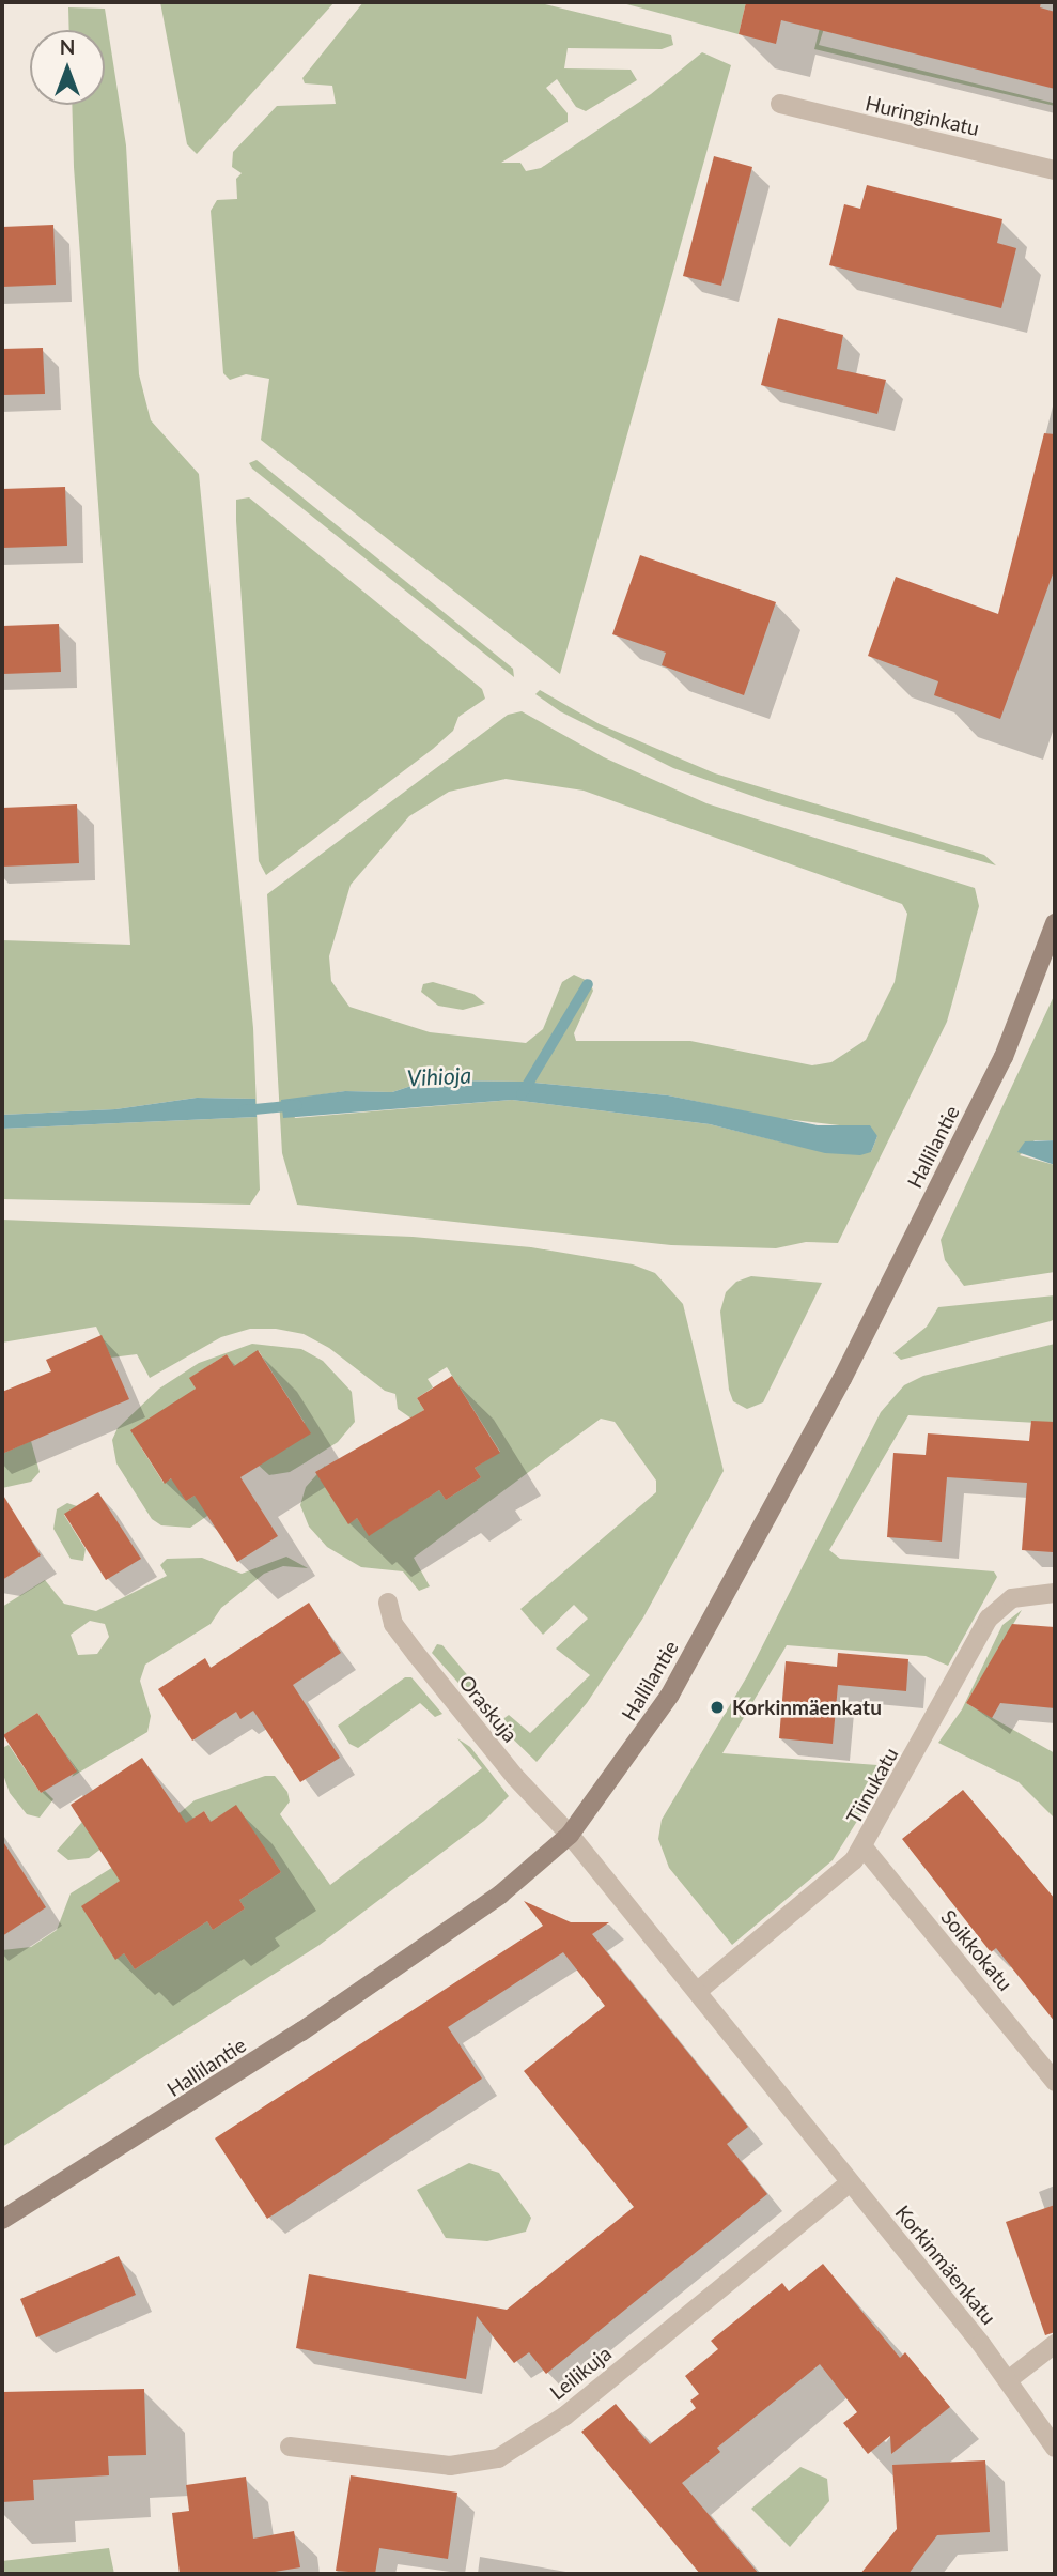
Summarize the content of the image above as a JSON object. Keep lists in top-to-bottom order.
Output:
{
  "streets": {
    "main road": ["Hallilantie"],
    "street": [
      "Huringinkatu",
      "Oraskuja",
      "Tiinukatu",
      "Soikkokatu",
      "Korkinmäenkatu",
      "Leilikuja"
    ]
  },
  "crossings": [
    ["Hallilantie", "Oraskuja"],
    ["Hallilantie", "Korkinmäenkatu"],
    ["Oraskuja", "Korkinmäenkatu"],
    ["Tiinukatu", "Soikkokatu"],
    ["Tiinukatu", "Korkinmäenkatu"],
    ["Korkinmäenkatu", "Leilikuja"]
  ],
  "water": ["Vihioja"],
  "places": ["Korkinmäenkatu"],
  "north": "top"
}
